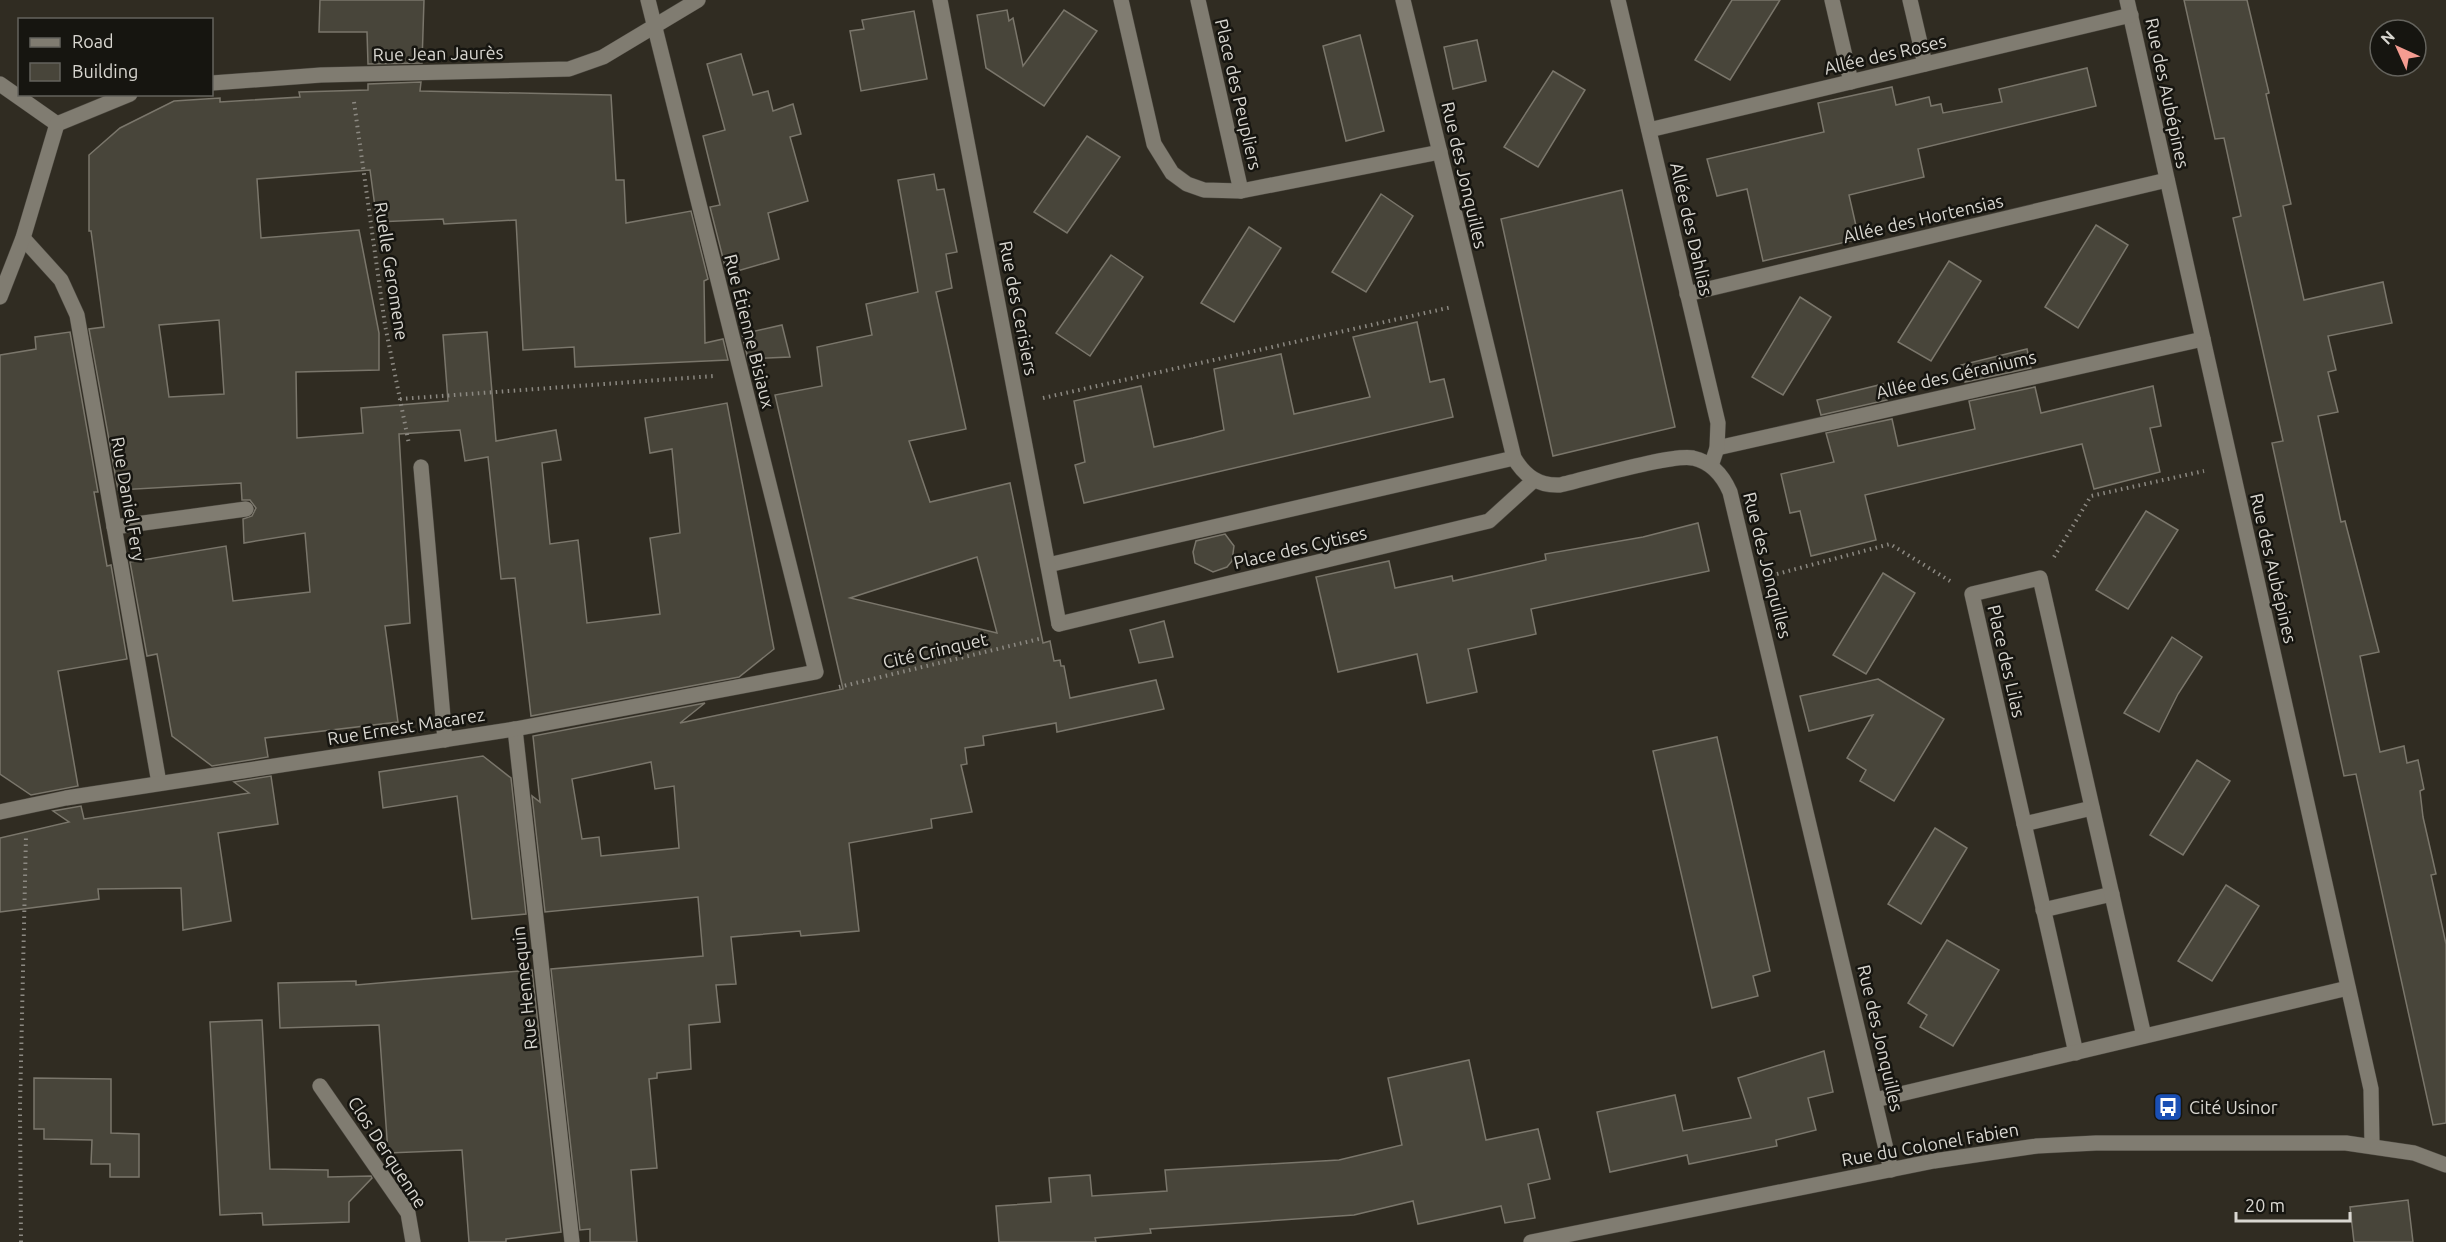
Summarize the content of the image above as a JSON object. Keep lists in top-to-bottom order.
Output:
{
  "streets": {
    "street": [
      "Rue Jean Jaurès",
      "Allée des Roses",
      "Rue des Aubépines",
      "Place des Peupliers",
      "Rue des Jonquilles",
      "Allée des Hortensias",
      "Allée des Dahlias",
      "Rue des Cerisiers",
      "Rue Étienne Bisiaux",
      "Allée des Géraniums",
      "Rue Daniel Fery",
      "Place des Cytises",
      "Place des Lilas",
      "Rue Ernest Macarez",
      "Rue Hennequin",
      "Rue du Colonel Fabien",
      "Clos Derquenne"
    ],
    "path": ["Ruelle Geromene", "Cité Crinquet"]
  },
  "crossings": [
    ["Rue Jean Jaurès", "Ruelle Geromene"],
    ["Rue Jean Jaurès", "Rue Étienne Bisiaux"],
    ["Allée des Roses", "Rue des Aubépines"],
    ["Allée des Roses", "Allée des Dahlias"],
    ["Rue des Aubépines", "Allée des Hortensias"],
    ["Rue des Aubépines", "Allée des Géraniums"],
    ["Rue des Aubépines", "Rue du Colonel Fabien"],
    ["Rue des Jonquilles", "Allée des Dahlias"],
    ["Rue des Jonquilles", "Place des Cytises"],
    ["Rue des Jonquilles", "Rue du Colonel Fabien"],
    ["Allée des Hortensias", "Allée des Dahlias"],
    ["Allée des Dahlias", "Allée des Géraniums"],
    ["Rue des Cerisiers", "Place des Cytises"],
    ["Rue des Cerisiers", "Cité Crinquet"],
    ["Rue Étienne Bisiaux", "Cité Crinquet"],
    ["Rue Étienne Bisiaux", "Rue Ernest Macarez"],
    ["Rue Daniel Fery", "Rue Ernest Macarez"],
    ["Place des Cytises", "Cité Crinquet"],
    ["Cité Crinquet", "Rue Ernest Macarez"],
    ["Rue Ernest Macarez", "Rue Hennequin"]
  ],
  "places": {
    "bus stop": ["Cité Usinor"]
  },
  "legend": ["Road", "Building"],
  "scale_bar": "20 m",
  "north": "top left"
}
